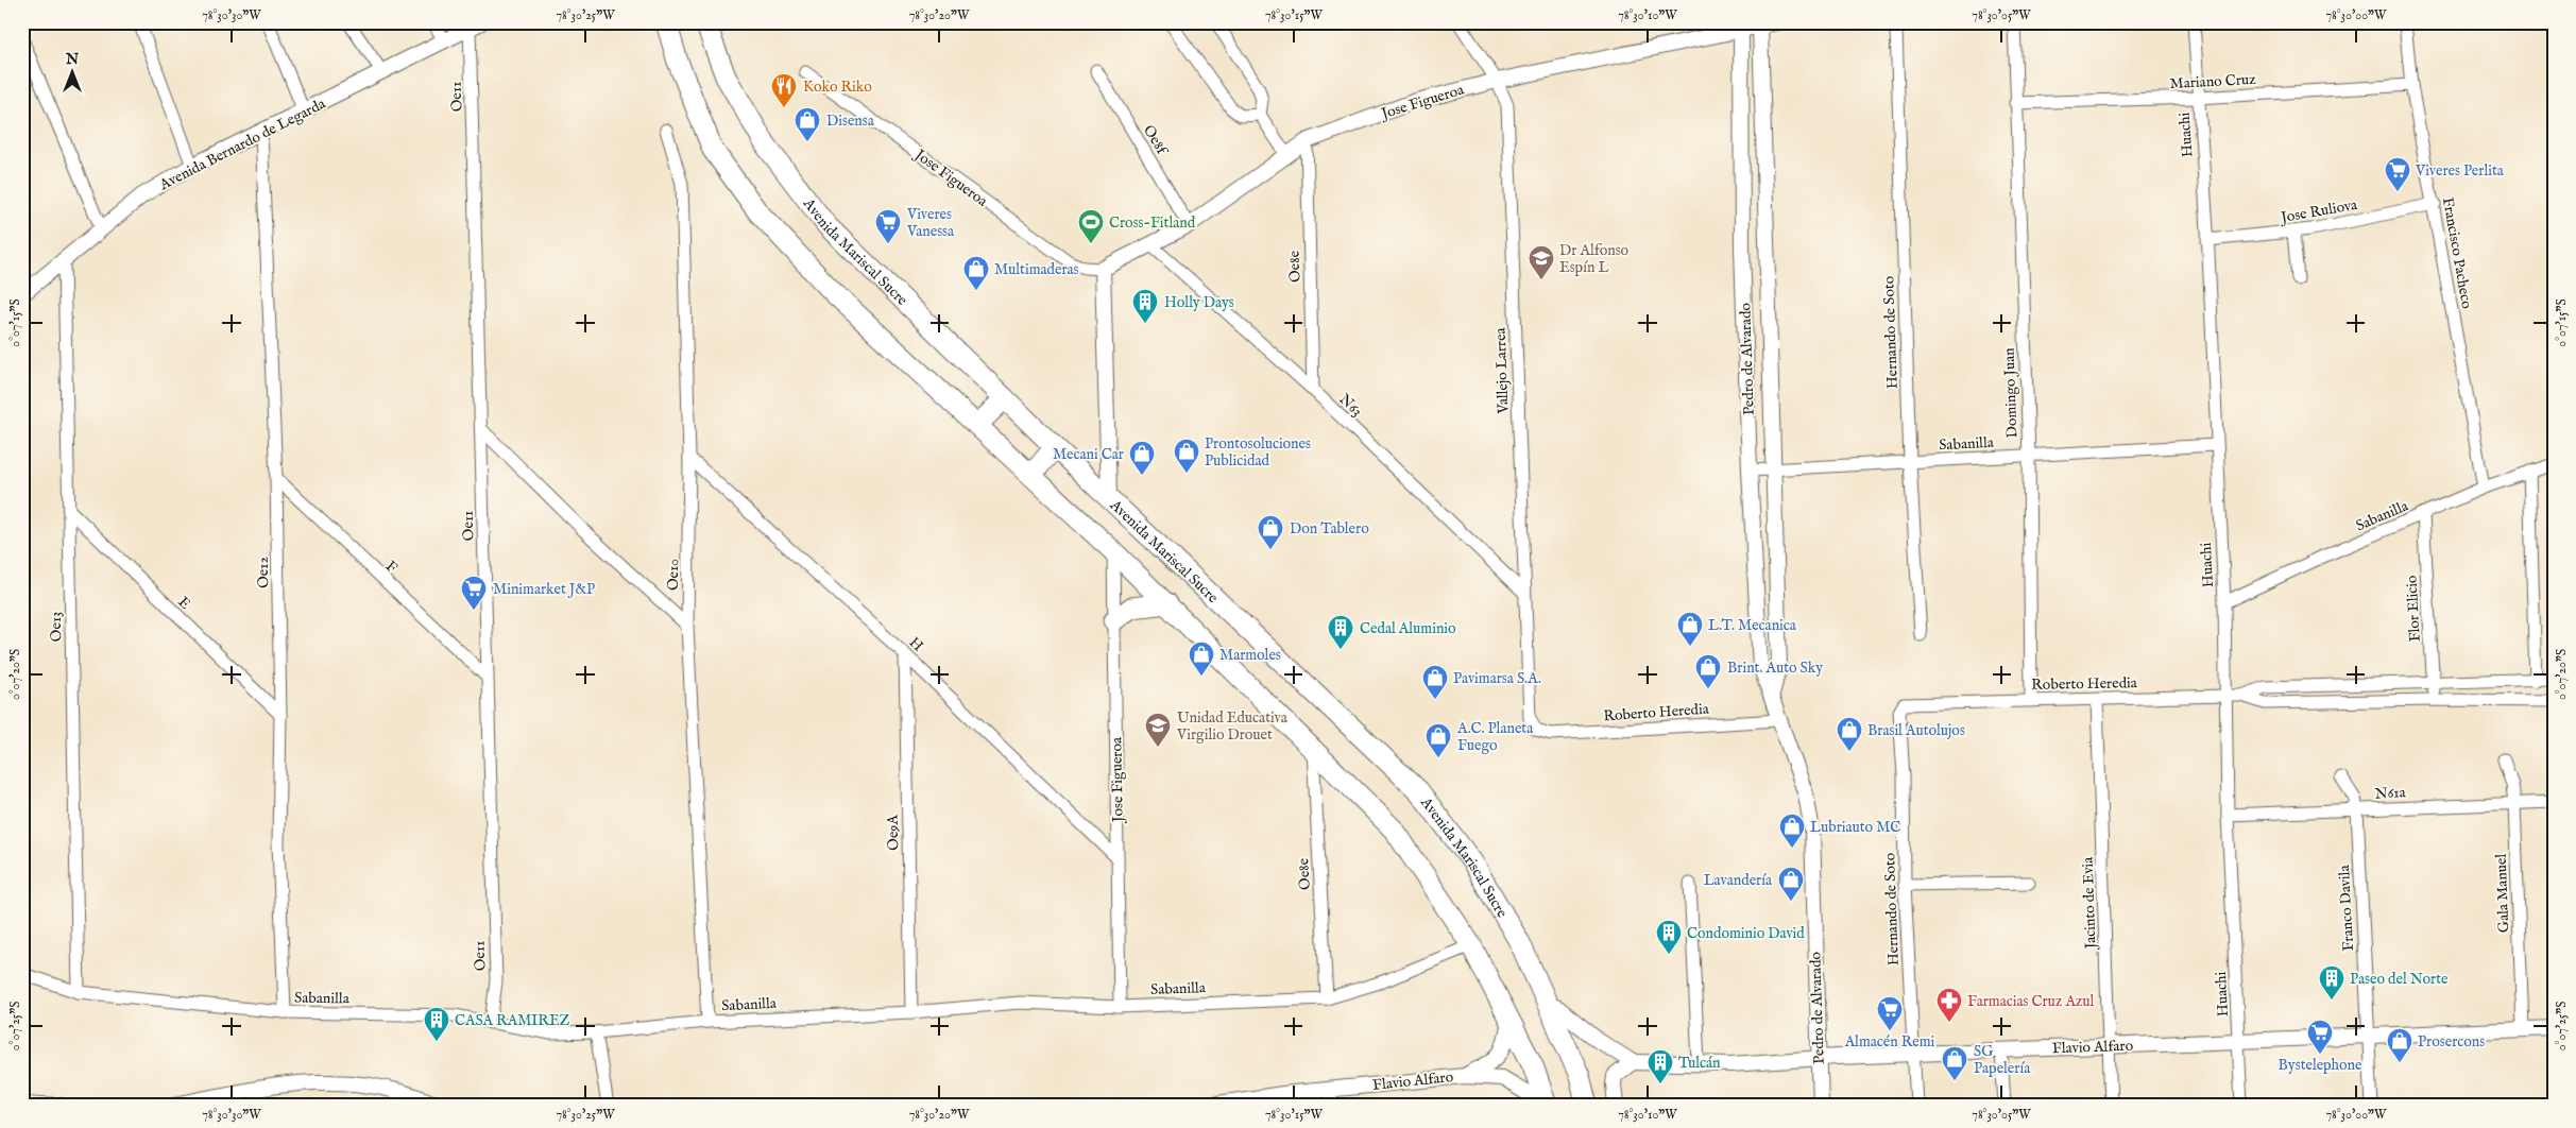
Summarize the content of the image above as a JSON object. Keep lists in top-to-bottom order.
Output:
{
  "streets": {
    "main road": ["Avenida Mariscal Sucre"],
    "street": [
      "Mariano Cruz",
      "Oe11",
      "Jose Figueroa",
      "Huachi",
      "Oe8f",
      "Avenida Bernardo de Legarda",
      "Jose Ruliova",
      "Francisco Pacheco",
      "Oe8e",
      "Hernando de Soto",
      "Pedro de Alvarado",
      "Vallejo Larrea",
      "Domingo Juan",
      "N63",
      "Sabanilla",
      "F",
      "Oe12",
      "Oe10",
      "E",
      "Flor Elicio",
      "Oe13",
      "H",
      "Roberto Heredia",
      "N61a",
      "Oe9A",
      "Gala Manuel",
      "Jacinto de Evia",
      "Franco Davila",
      "Flavio Alfaro"
    ]
  },
  "crossings": [
    ["Mariano Cruz", "Huachi"],
    ["Mariano Cruz", "Francisco Pacheco"],
    ["Mariano Cruz", "Domingo Juan"],
    ["Oe11", "Avenida Bernardo de Legarda"],
    ["Oe11", "Sabanilla"],
    ["Oe11", "F"],
    ["Jose Figueroa", "Oe8f"],
    ["Jose Figueroa", "Oe8e"],
    ["Jose Figueroa", "Pedro de Alvarado"],
    ["Jose Figueroa", "Vallejo Larrea"],
    ["Jose Figueroa", "N63"],
    ["Jose Figueroa", "Sabanilla"],
    ["Jose Figueroa", "H"],
    ["Huachi", "Jose Ruliova"],
    ["Huachi", "Sabanilla"],
    ["Huachi", "Roberto Heredia"],
    ["Huachi", "N61a"],
    ["Huachi", "Flavio Alfaro"],
    ["Avenida Bernardo de Legarda", "Oe12"],
    ["Avenida Bernardo de Legarda", "Oe13"],
    ["Jose Ruliova", "Francisco Pacheco"],
    ["Francisco Pacheco", "Sabanilla"],
    ["Oe8e", "N63"],
    ["Oe8e", "Sabanilla"],
    ["Hernando de Soto", "Sabanilla"],
    ["Hernando de Soto", "Roberto Heredia"],
    ["Hernando de Soto", "Flavio Alfaro"],
    ["Pedro de Alvarado", "Sabanilla"],
    ["Pedro de Alvarado", "Roberto Heredia"],
    ["Pedro de Alvarado", "Flavio Alfaro"],
    ["Vallejo Larrea", "N63"],
    ["Vallejo Larrea", "Roberto Heredia"],
    ["Domingo Juan", "Sabanilla"],
    ["Domingo Juan", "Roberto Heredia"],
    ["Sabanilla", "Oe12"],
    ["Sabanilla", "Oe10"],
    ["Sabanilla", "Flor Elicio"],
    ["Sabanilla", "Oe13"],
    ["Sabanilla", "Oe9A"],
    ["F", "Oe12"],
    ["Oe12", "E"],
    ["Oe10", "H"],
    ["E", "Oe13"],
    ["Flor Elicio", "Roberto Heredia"],
    ["H", "Oe9A"],
    ["Roberto Heredia", "Jacinto de Evia"],
    ["N61a", "Gala Manuel"],
    ["N61a", "Franco Davila"],
    ["Gala Manuel", "Flavio Alfaro"],
    ["Jacinto de Evia", "Flavio Alfaro"],
    ["Franco Davila", "Flavio Alfaro"]
  ],
  "places": {
    "restaurant": ["Koko Riko"],
    "shop": [
      "Disensa",
      "Multimaderas",
      "Prontosoluciones Publicidad",
      "Mecani Car",
      "Don Tablero",
      "L.T. Mecanica",
      "Marmoles",
      "Brint. Auto Sky",
      "Pavimarsa S.A.",
      "Brasil Autolujos",
      "A.C. Planeta Fuego",
      "Lubriauto MC",
      "Lavandería",
      "Prosercons",
      "SG Papelería"
    ],
    "supermarket": [
      "Viveres Perlita",
      "Viveres Vanessa",
      "Minimarket J&P",
      "Almacén Remi",
      "Bystelephone"
    ],
    "sports": ["Cross-Fitland"],
    "school or university": ["Dr Alfonso Espín L", "Unidad Educativa Virgilio Drouet"],
    "building": [
      "Holly Days",
      "Cedal Aluminio",
      "Condominio David",
      "Paseo del Norte",
      "CASA RAMIREZ",
      "Tulcán"
    ],
    "pharmacy": ["Farmacias Cruz Azul"]
  },
  "north": "top",
  "coordinates": [
    "78°30'30\"W",
    "78°30'25\"W",
    "78°30'20\"W",
    "78°30'15\"W",
    "78°30'10\"W",
    "78°30'05\"W",
    "78°30'00\"W",
    "0°07'15\"S",
    "0°07'20\"S",
    "0°07'25\"S"
  ]
}
